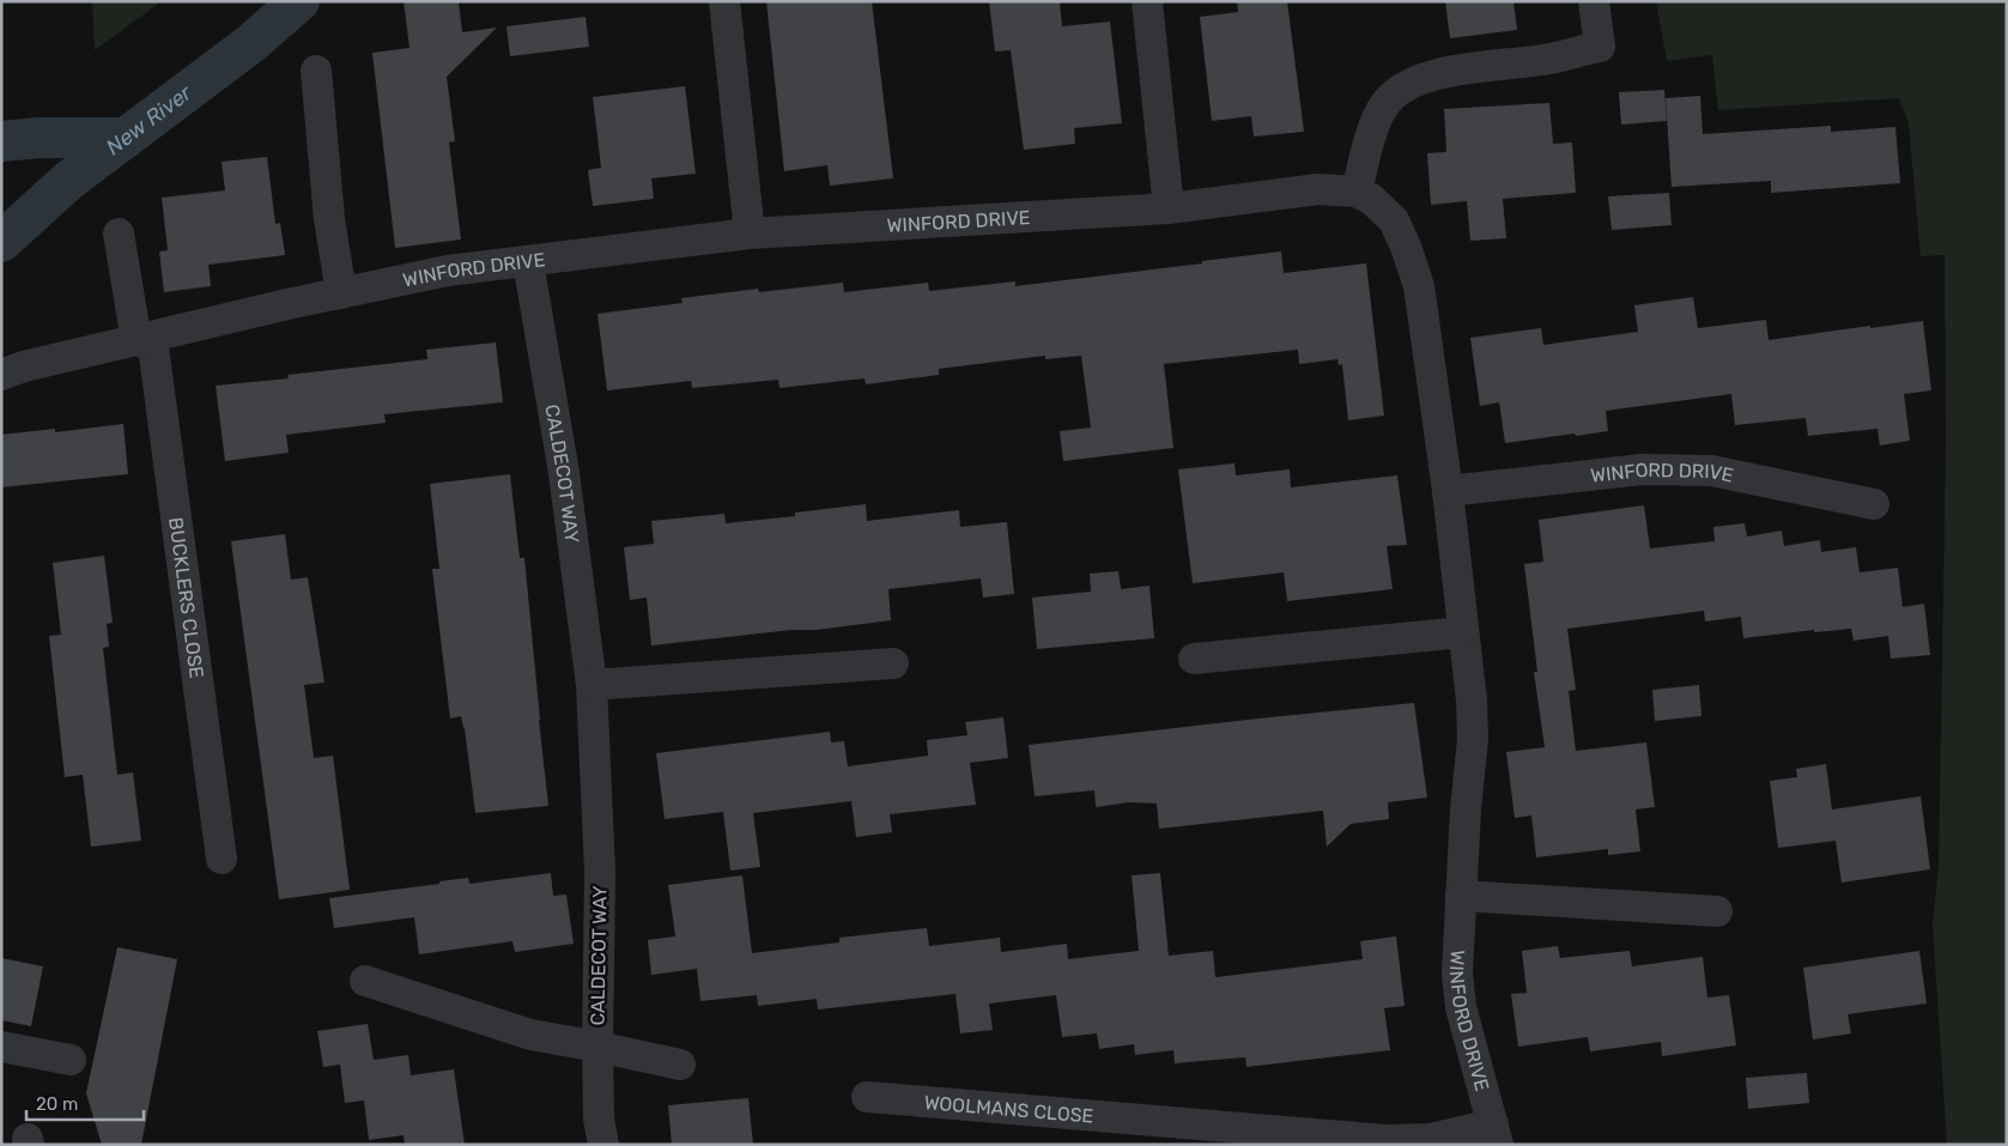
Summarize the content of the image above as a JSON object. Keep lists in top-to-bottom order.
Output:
{
  "streets": {
    "street": [
      "WINFORD DRIVE",
      "CALDECOT WAY",
      "BUCKLERS CLOSE",
      "WOOLMANS CLOSE"
    ]
  },
  "crossings": [
    ["WINFORD DRIVE", "CALDECOT WAY"],
    ["WINFORD DRIVE", "BUCKLERS CLOSE"],
    ["WINFORD DRIVE", "WOOLMANS CLOSE"]
  ],
  "water": ["New River"],
  "scale_bar": "20 m"
}
